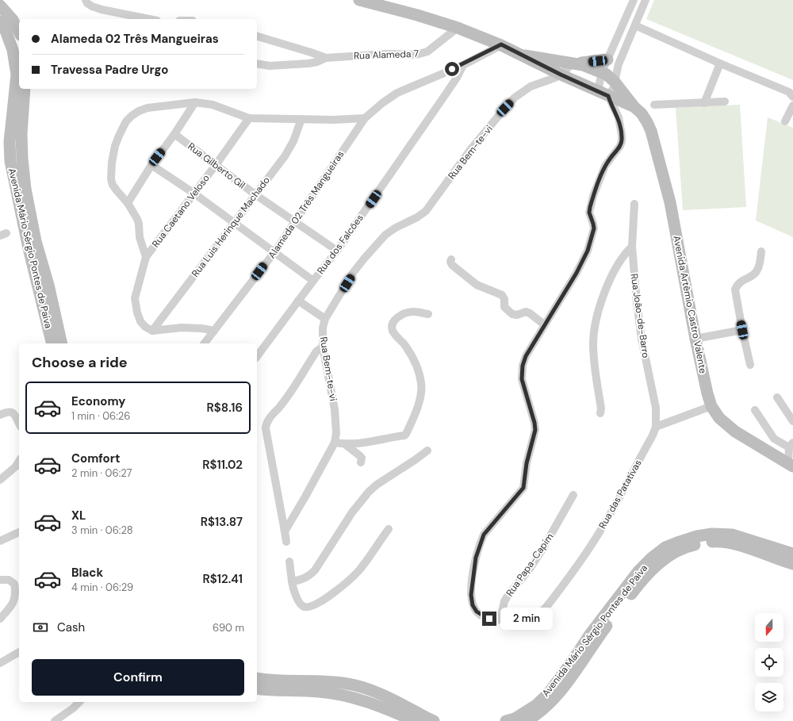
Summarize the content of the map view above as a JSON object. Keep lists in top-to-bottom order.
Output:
{
  "streets": {
    "main road": ["Avenida Mário Sérgio Pontes de Paiva", "Avenida Artêmio Castro Valente"],
    "street": [
      "Rua Alameda 7",
      "Rua Bem-te-vi",
      "Rua Gilberto Gil",
      "Alameda 02 Três Mangueiras",
      "Rua Caetano Veloso",
      "Rua Luis Herinque Machado",
      "Rua dos Falcões",
      "Rua João-de-Barro",
      "Rua das Patativas",
      "Rua Papa-Capim"
    ]
  },
  "crossings": [
    ["Rua Alameda 7", "Avenida Artêmio Castro Valente"],
    ["Rua Bem-te-vi", "Avenida Artêmio Castro Valente"],
    ["Rua Gilberto Gil", "Alameda 02 Três Mangueiras"],
    ["Rua Gilberto Gil", "Rua Caetano Veloso"],
    ["Rua Gilberto Gil", "Rua Luis Herinque Machado"],
    ["Rua Gilberto Gil", "Rua dos Falcões"],
    ["Alameda 02 Três Mangueiras", "Rua dos Falcões"],
    ["Alameda 02 Três Mangueiras", "Avenida Artêmio Castro Valente"],
    ["Rua João-de-Barro", "Rua das Patativas"],
    ["Rua das Patativas", "Rua Papa-Capim"]
  ],
  "north": "bottom",
  "page": {
    "banner": ["Alameda 02 Três Mangueiras", "Travessa Padre Urgo"],
    "heading": "Choose a ride",
    "list": [
      {
        "name": "Economy",
        "note": "1 min · 06:26",
        "value": "R$8.16"
      },
      {
        "name": "Comfort",
        "note": "2 min · 06:27",
        "value": "R$11.02"
      },
      {
        "name": "XL",
        "note": "3 min · 06:28",
        "value": "R$13.87"
      },
      {
        "name": "Black",
        "note": "4 min · 06:29",
        "value": "R$12.41"
      }
    ],
    "bubble": "2 min",
    "pay": ["Cash", "690 m"],
    "buttons": "Confirm"
  }
}
